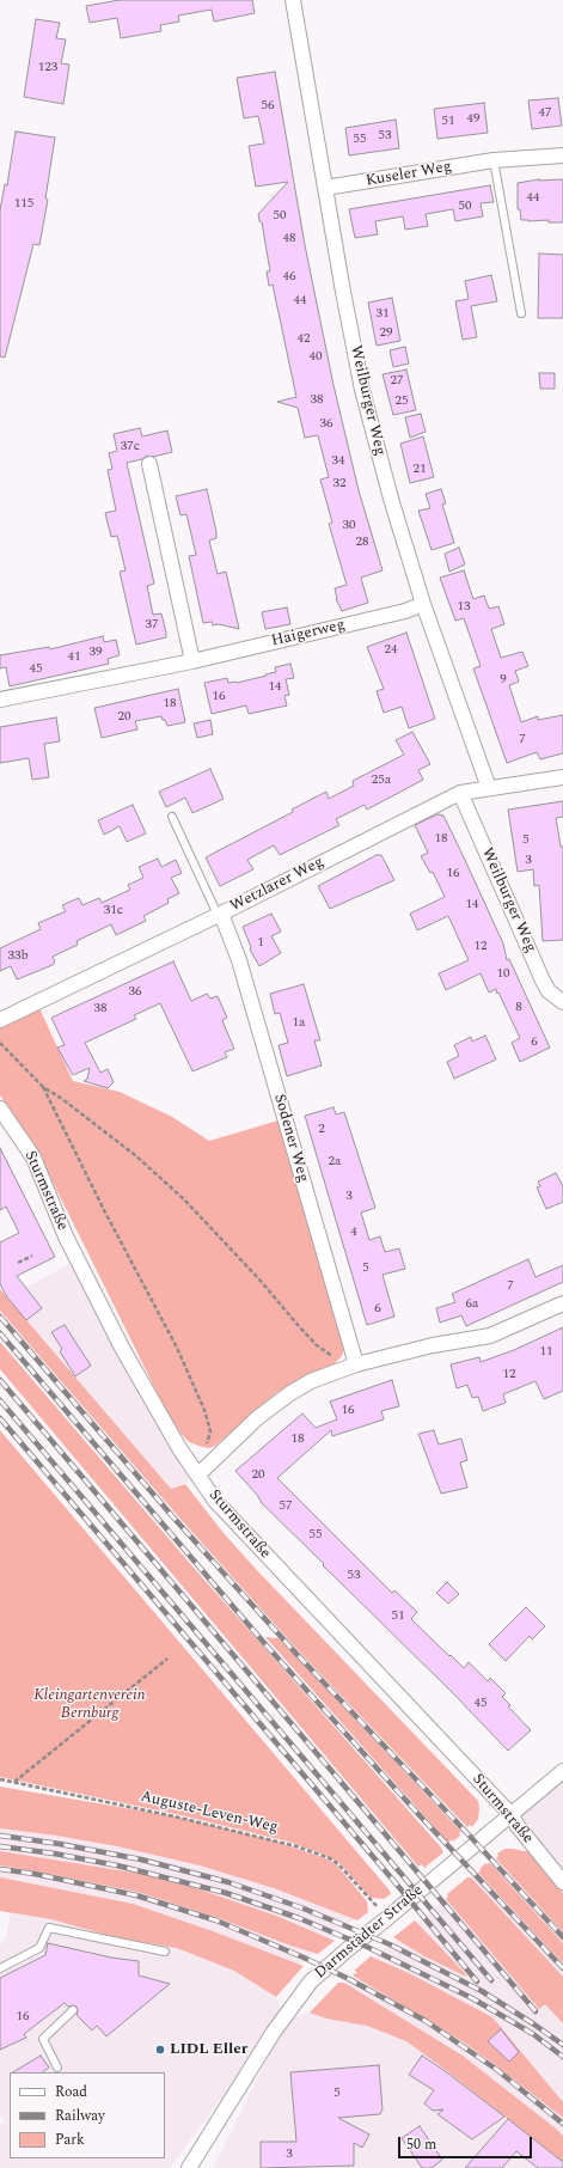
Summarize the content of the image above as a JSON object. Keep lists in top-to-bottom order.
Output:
{
  "streets": {
    "street": [
      "Kuseler Weg",
      "Weilburger Weg",
      "Haigerweg",
      "Wetzlarer Weg",
      "Sodener Weg",
      "Sturmstraße",
      "Darmstädter Straße"
    ],
    "path": ["Auguste-Leven-Weg"]
  },
  "crossings": [
    ["Kuseler Weg", "Weilburger Weg"],
    ["Weilburger Weg", "Haigerweg"],
    ["Weilburger Weg", "Wetzlarer Weg"],
    ["Wetzlarer Weg", "Sodener Weg"],
    ["Sturmstraße", "Darmstädter Straße"],
    ["Auguste-Leven-Weg", "Darmstädter Straße"]
  ],
  "parks": ["Kleingartenverein Bernburg"],
  "places": ["LIDL Eller"],
  "house_numbers": [
    "123",
    "56",
    "47",
    "49",
    "51",
    "53",
    "55",
    "44",
    "115",
    "50",
    "50",
    "48",
    "46",
    "44",
    "31",
    "29",
    "42",
    "40",
    "27",
    "38",
    "25",
    "36",
    "37c",
    "34",
    "21",
    "32",
    "30",
    "28",
    "13",
    "37",
    "24",
    "39",
    "41",
    "45",
    "9",
    "14",
    "16",
    "18",
    "20",
    "7",
    "25a",
    "18",
    "5",
    "3",
    "16",
    "14",
    "31c",
    "1",
    "12",
    "33b",
    "10",
    "36",
    "8",
    "38",
    "1a",
    "6",
    "2",
    "2a",
    "3",
    "4",
    "5",
    "7",
    "6a",
    "6",
    "11",
    "12",
    "16",
    "18",
    "20",
    "57",
    "55",
    "53",
    "51",
    "45",
    "16",
    "5",
    "3"
  ],
  "legend": ["Road", "Railway", "Park"],
  "scale_bar": "50 m"
}
